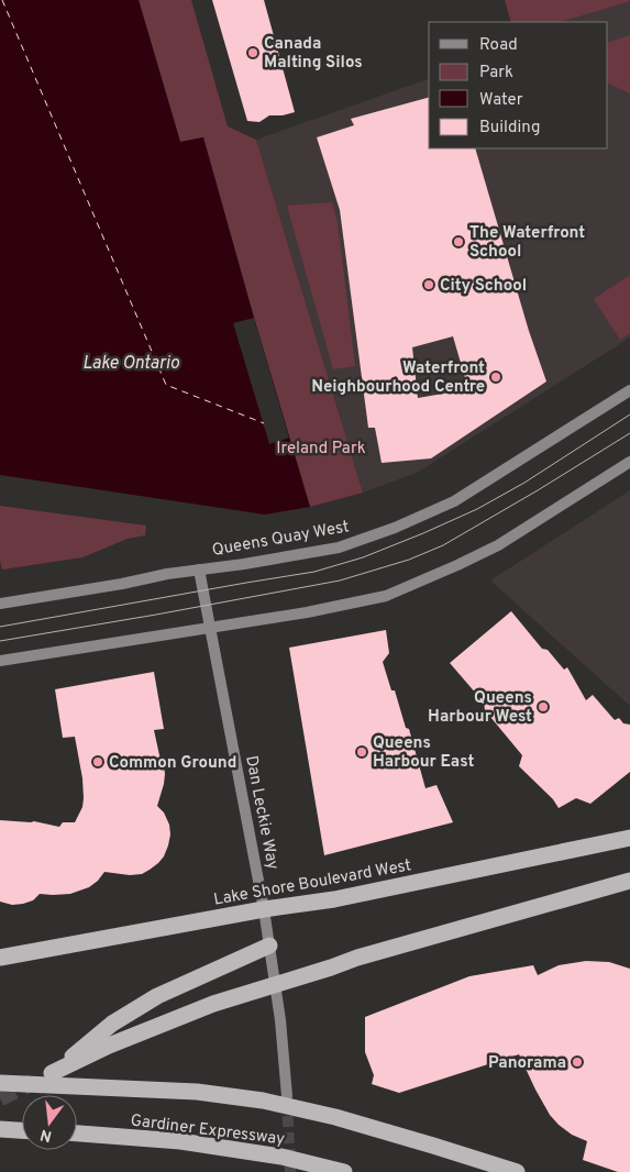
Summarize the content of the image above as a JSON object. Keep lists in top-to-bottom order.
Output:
{
  "streets": {
    "highway": ["Lake Shore Boulevard West", "Gardiner Expressway"],
    "street": ["Queens Quay West", "Dan Leckie Way"]
  },
  "crossings": [
    ["Queens Quay West", "Dan Leckie Way"],
    ["Dan Leckie Way", "Lake Shore Boulevard West"]
  ],
  "water": ["Lake Ontario"],
  "parks": ["Ireland Park"],
  "places": [
    "Canada Malting Silos",
    "The Waterfront School",
    "City School",
    "Waterfront Neighbourhood Centre",
    "Queens Harbour West",
    "Queens Harbour East",
    "Common Ground",
    "Panorama"
  ],
  "legend": [
    "Road",
    "Park",
    "Water",
    "Building"
  ],
  "north": "bottom"
}
